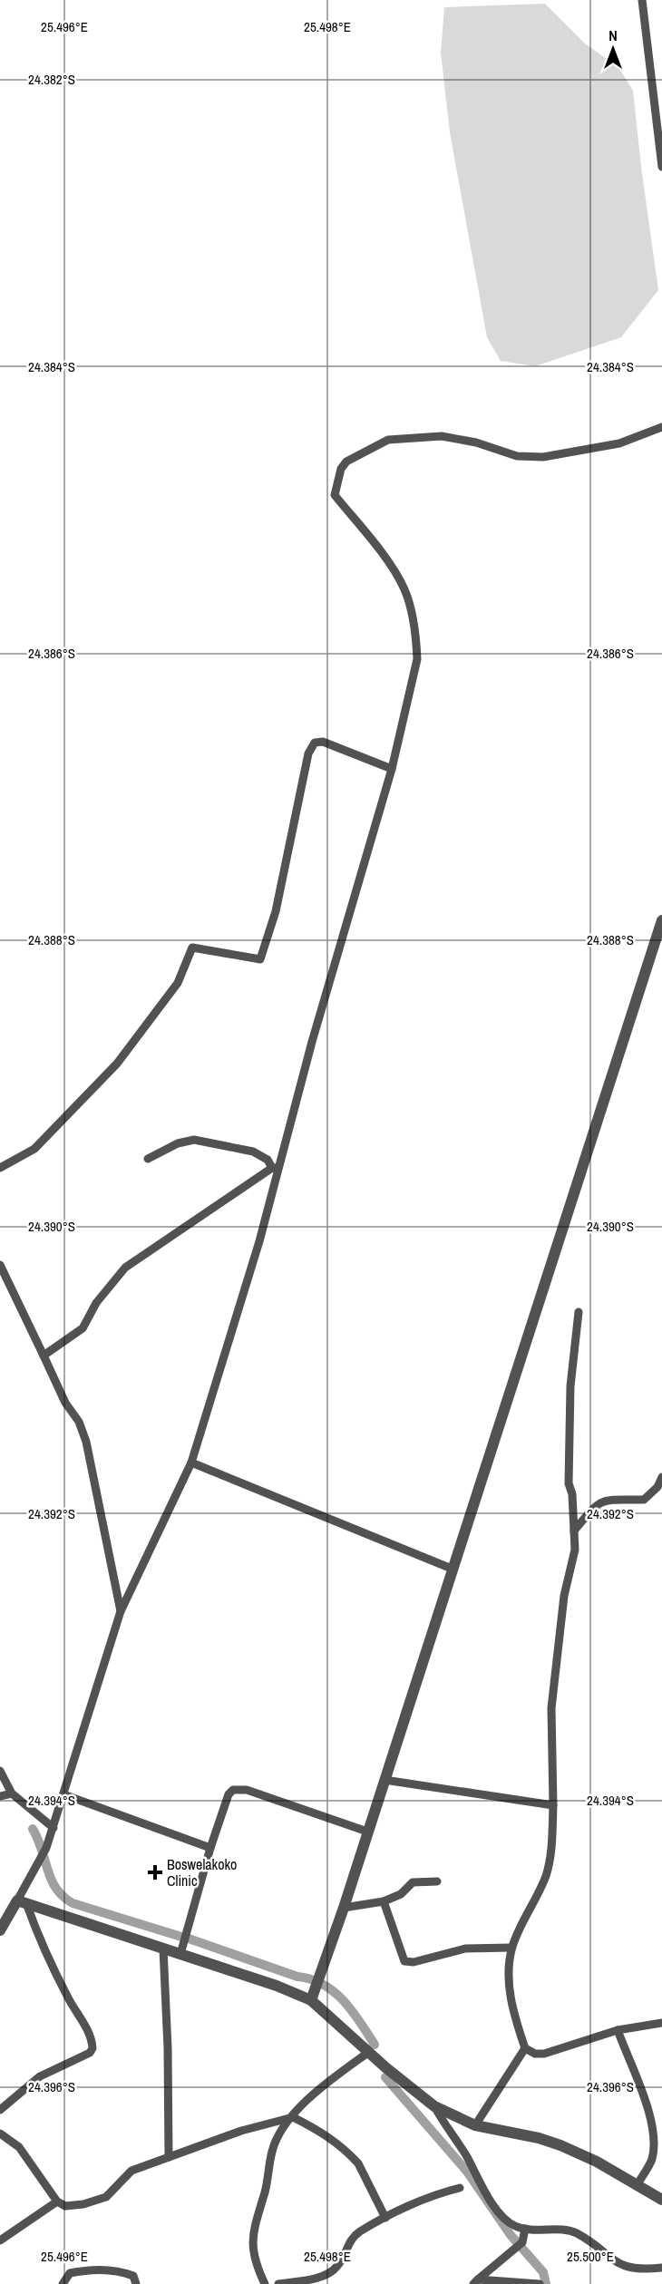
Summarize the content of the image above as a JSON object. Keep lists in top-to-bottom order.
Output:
{
  "places": {
    "health": ["Boswelakoko Clinic"]
  },
  "north": "top",
  "coordinates": [
    "25.496°E",
    "25.498°E",
    "24.382°S",
    "24.384°S",
    "24.386°S",
    "24.388°S",
    "24.390°S",
    "24.392°S",
    "24.394°S",
    "24.396°S",
    "25.500°E"
  ]
}
